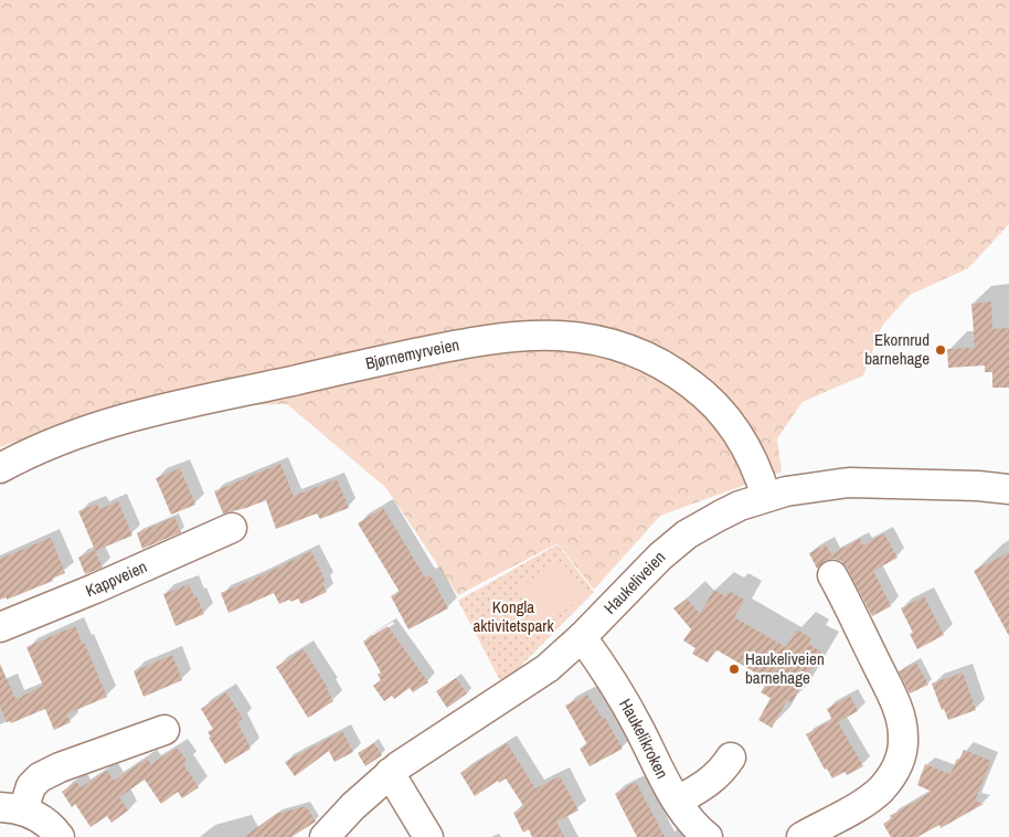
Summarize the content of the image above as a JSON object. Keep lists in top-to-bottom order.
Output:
{
  "streets": {
    "street": [
      "Bjørnemyrveien",
      "Kappveien",
      "Haukeliveien",
      "Haukelikroken"
    ]
  },
  "crossings": [
    ["Bjørnemyrveien", "Haukeliveien"],
    ["Haukeliveien", "Haukelikroken"]
  ],
  "parks": ["Kongla aktivitetspark"],
  "places": ["Ekornrud barnehage", "Haukeliveien barnehage"]
}
